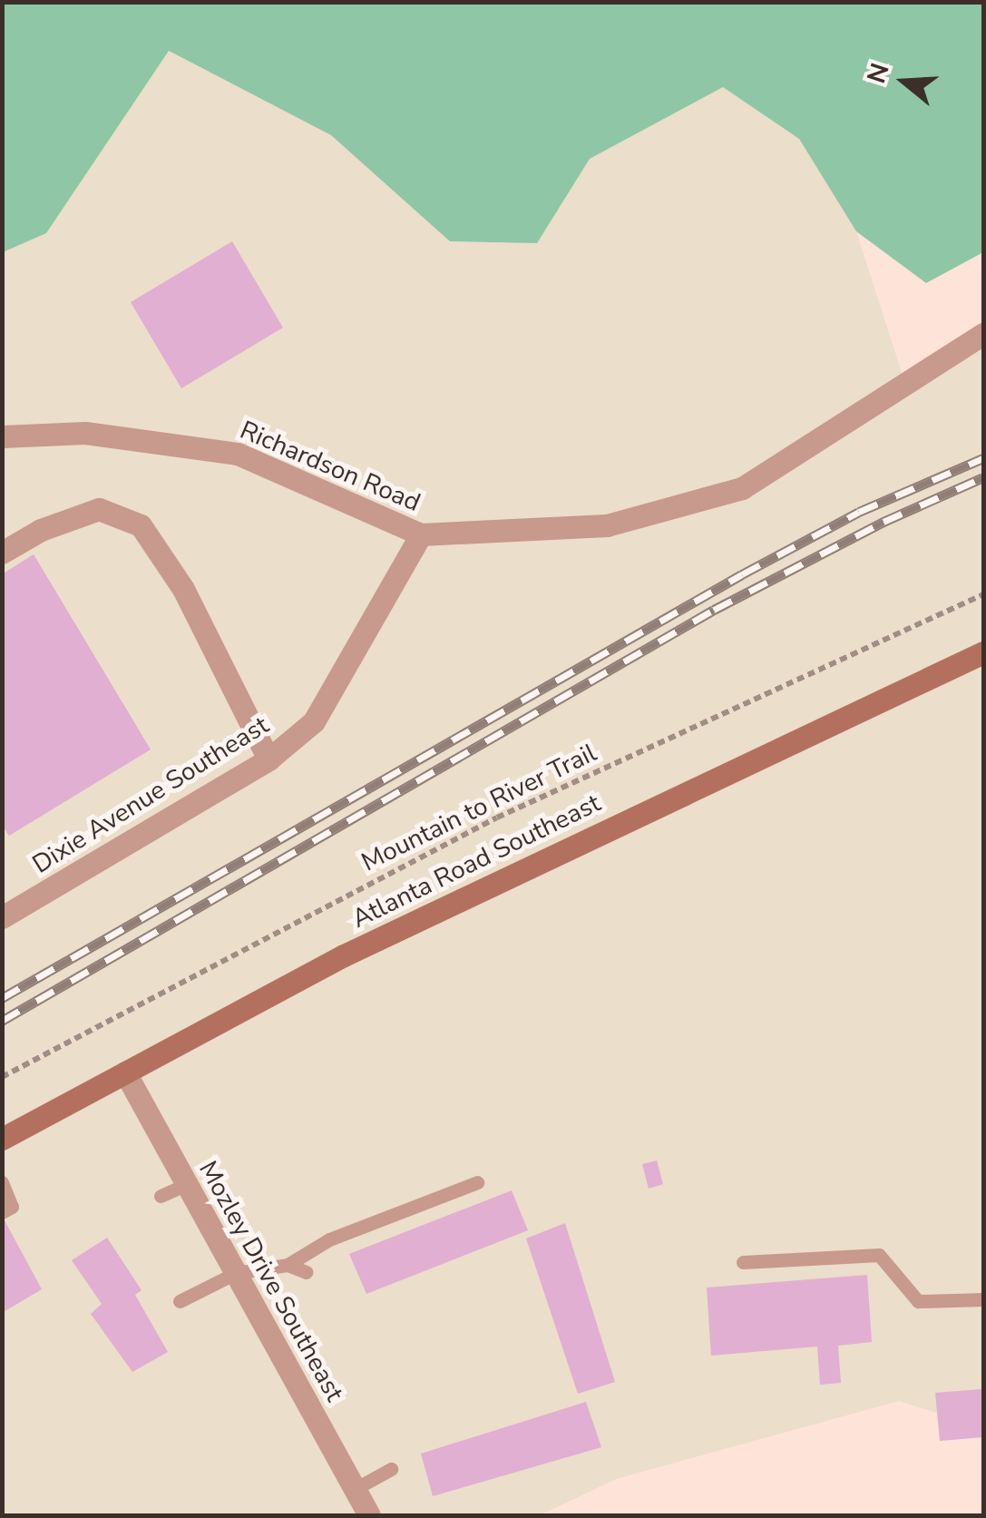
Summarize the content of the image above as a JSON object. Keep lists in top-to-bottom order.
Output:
{
  "streets": {
    "main road": ["Atlanta Road Southeast"],
    "street": ["Richardson Road", "Dixie Avenue Southeast", "Mozley Drive Southeast"],
    "path": ["Mountain to River Trail"]
  },
  "crossings": [
    ["Richardson Road", "Dixie Avenue Southeast"],
    ["Atlanta Road Southeast", "Mozley Drive Southeast"]
  ],
  "north": "left"
}
